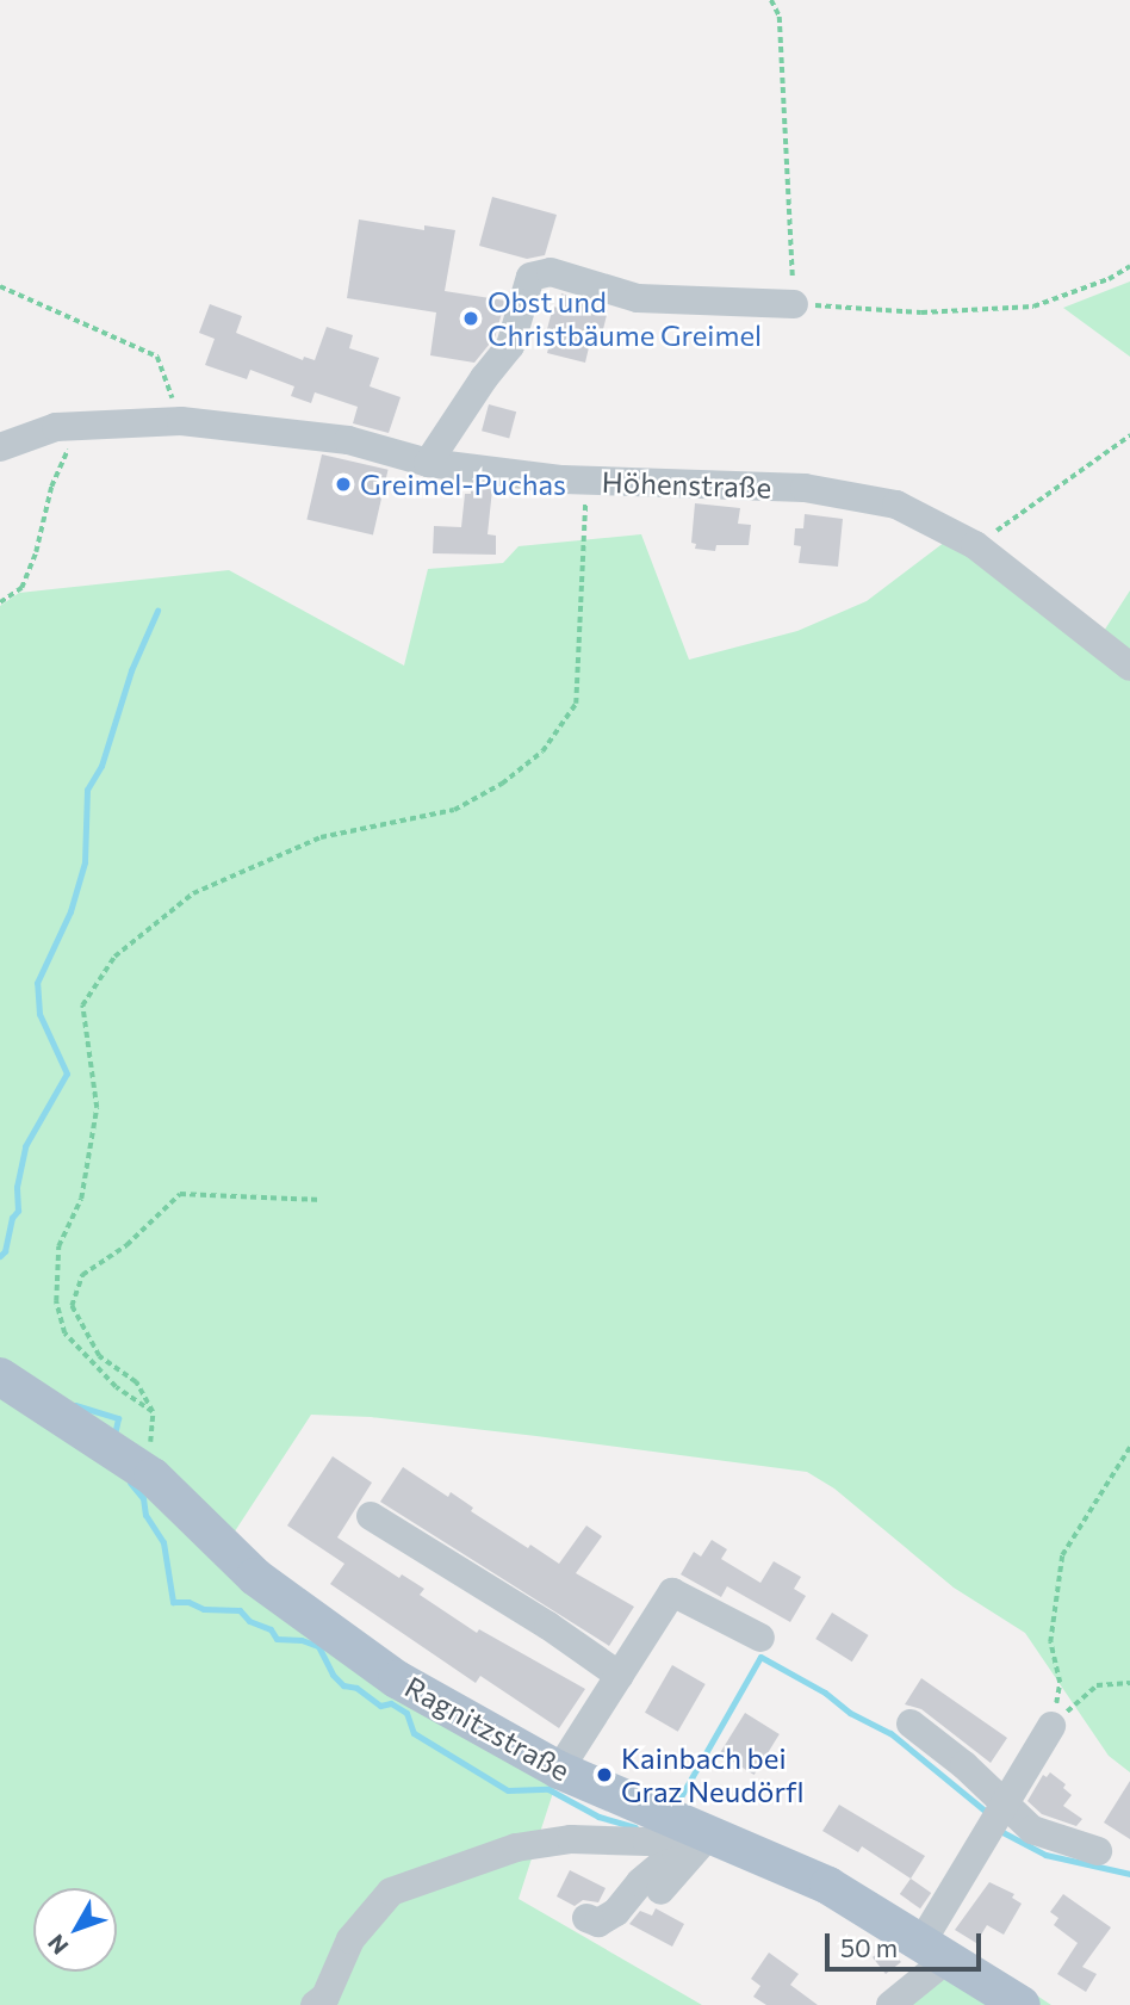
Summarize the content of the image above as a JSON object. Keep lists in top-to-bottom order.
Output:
{
  "streets": {
    "main road": ["Ragnitzstraße"],
    "street": ["Höhenstraße"]
  },
  "places": ["Obst und Christbäume Greimel", "Greimel-Puchas", "Kainbach bei Graz Neudörfl"],
  "scale_bar": "50 m",
  "north": "bottom left"
}
